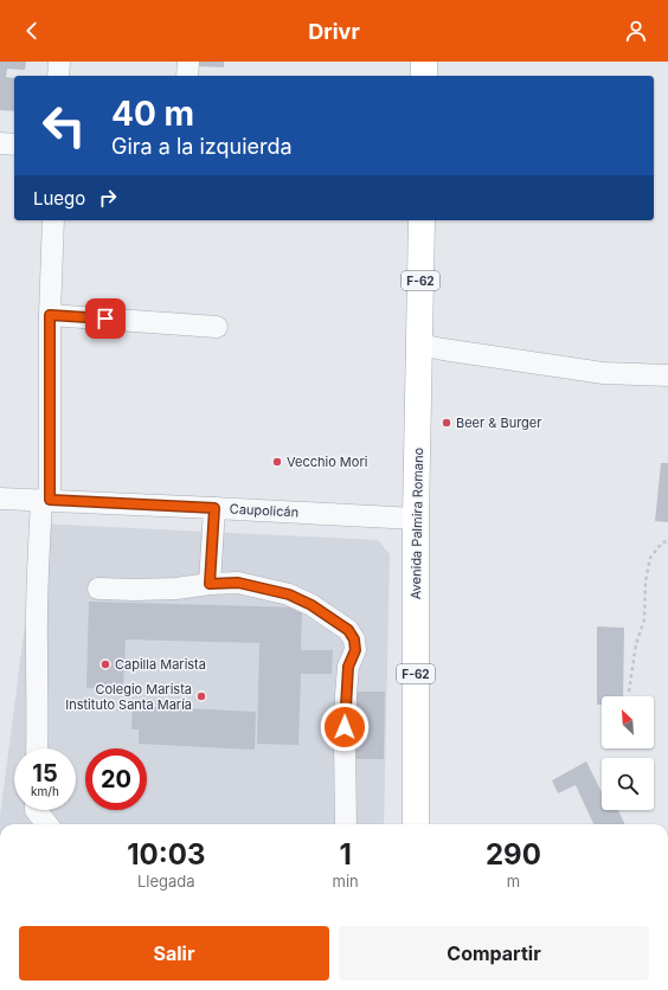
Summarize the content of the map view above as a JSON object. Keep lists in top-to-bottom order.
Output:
{
  "streets": {
    "main road": ["F-62", "Avenida Palmira Romano"],
    "street": ["Caupolicán"]
  },
  "crossings": [
    ["Caupolicán", "Avenida Palmira Romano"]
  ],
  "places": [
    "Beer & Burger",
    "Vecchio Mori",
    "Capilla Marista",
    "Colegio Marista Instituto Santa María"
  ],
  "north": "top left",
  "page": {
    "header": "Drivr",
    "turn": ["40 m", "Gira a la izquierda"],
    "then": "Luego",
    "speed": "15 km/h",
    "limit": "20",
    "eta": [
      "10:03",
      "Llegada",
      "1",
      "min",
      "290",
      "m"
    ],
    "buttons": ["Salir", "Compartir"]
  }
}
